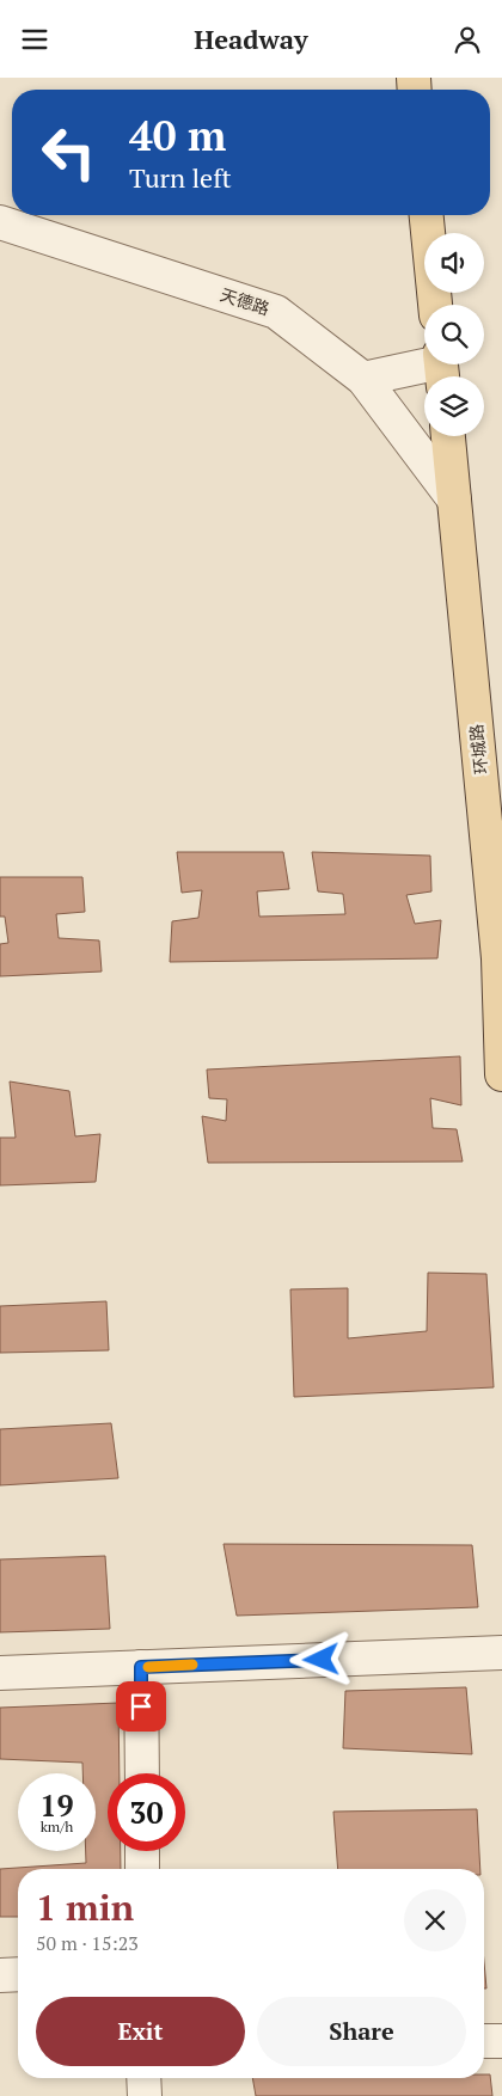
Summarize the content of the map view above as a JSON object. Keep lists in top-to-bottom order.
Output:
{
  "streets": {
    "main road": ["环城路"],
    "street": ["天德路"]
  },
  "crossings": [
    ["天德路", "环城路"]
  ],
  "page": {
    "header": "Headway",
    "turn": ["40 m", "Turn left"],
    "speed": "19 km/h",
    "limit": "30",
    "heading": ["1 min", "50 m · 15:23"],
    "buttons": ["Exit", "Share"]
  }
}
